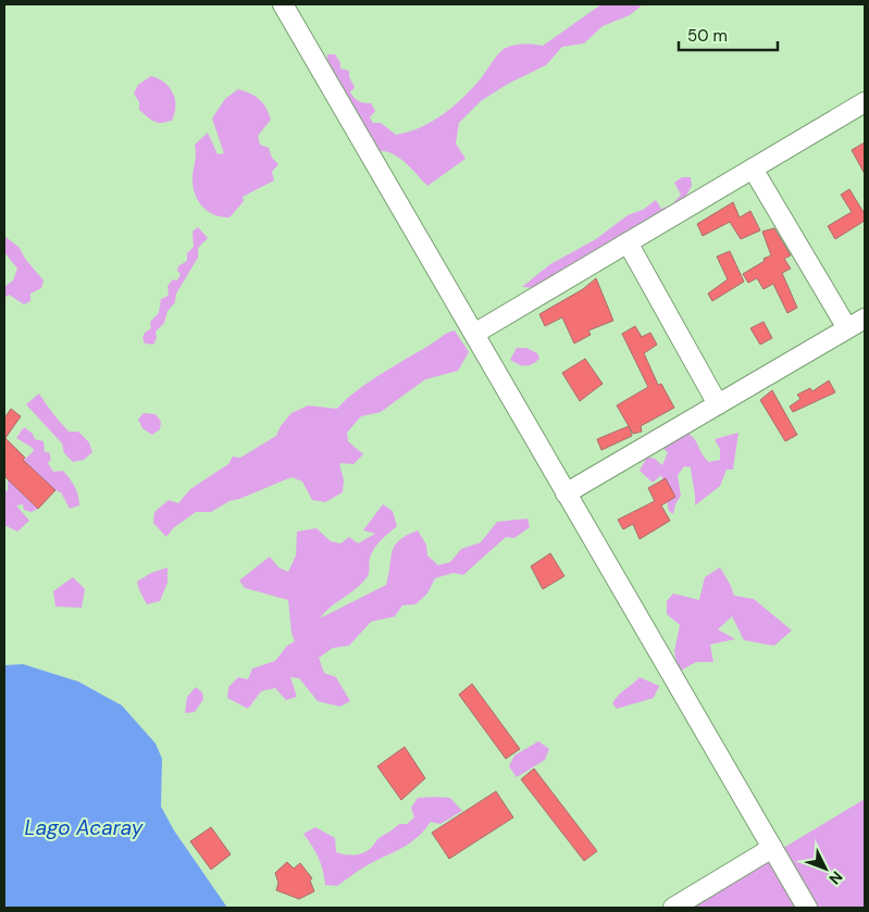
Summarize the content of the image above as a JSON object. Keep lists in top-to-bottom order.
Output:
{
  "water": ["Lago Acaray"],
  "scale_bar": "50 m",
  "north": "bottom right"
}
